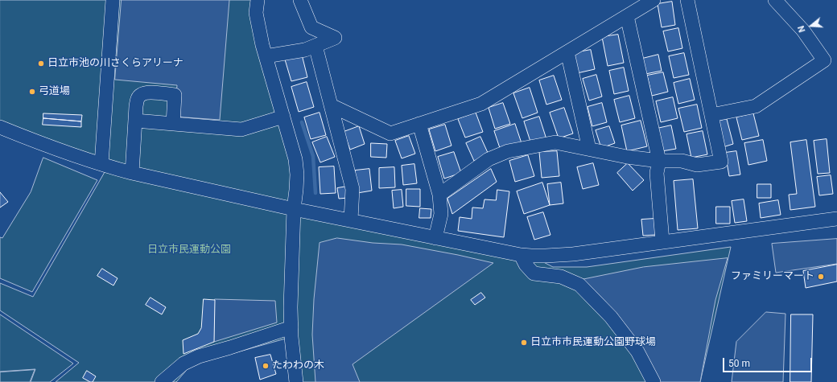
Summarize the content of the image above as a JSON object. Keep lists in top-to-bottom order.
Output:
{
  "parks": ["日立市民運動公園"],
  "places": [
    "日立市池の川さくらアリーナ",
    "弓道場",
    "ファミリーマート",
    "日立市市民運動公園野球場",
    "たわわの木"
  ],
  "scale_bar": "50 m",
  "north": "left"
}
